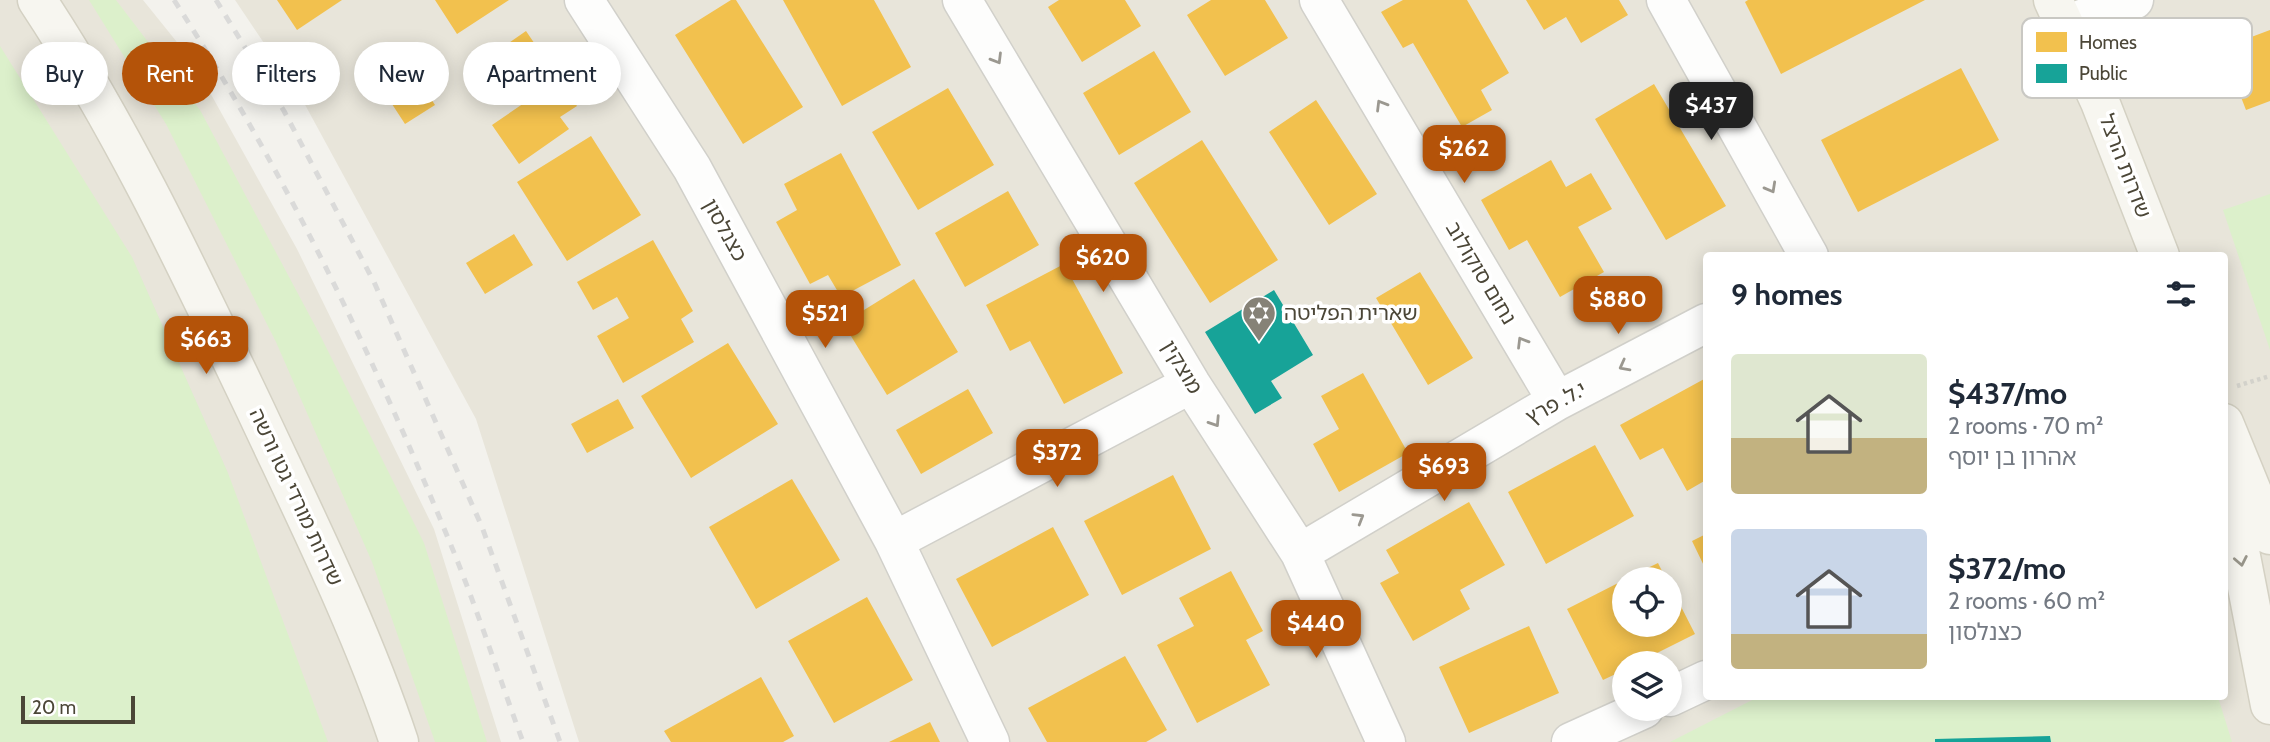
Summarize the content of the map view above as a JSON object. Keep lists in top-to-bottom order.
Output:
{
  "streets": {
    "main road": ["שדרות הרצל", "שדרות מורדי גטו ורשה"],
    "street": [
      "כצנלסון",
      "נחום סוקולוב",
      "מוצקין",
      "י.ל. פרץ"
    ]
  },
  "crossings": [
    ["נחום סוקולוב", "י.ל. פרץ"],
    ["מוצקין", "י.ל. פרץ"]
  ],
  "one_way": ["מוצקין"],
  "places": {
    "synagogue": ["שארית הפליטה"]
  },
  "legend": ["Homes", "Public"],
  "scale_bar": "20 m",
  "page": {
    "chip": [
      "Buy",
      "Rent",
      "Filters",
      "New",
      "Apartment"
    ],
    "price": [
      "$437",
      "$262",
      "$620",
      "$880",
      "$521",
      "$663",
      "$372",
      "$693",
      "$440"
    ],
    "heading": "9 homes",
    "list": [
      {
        "name": "$437/mo",
        "note": "2 rooms · 70 m² · אהרון בן יוסף"
      },
      {
        "name": "$372/mo",
        "note": "2 rooms · 60 m² · כצנלסון"
      }
    ],
    "scale": "20 m"
  }
}
